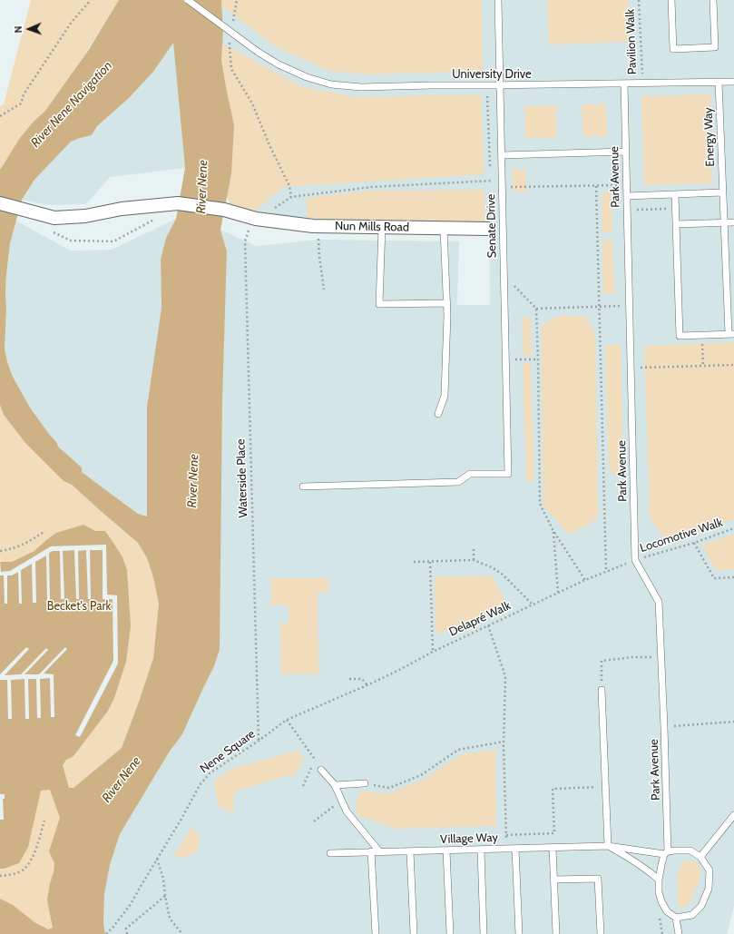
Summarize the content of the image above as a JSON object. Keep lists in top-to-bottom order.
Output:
{
  "streets": {
    "street": ["Nun Mills Road"],
    "lane": [
      "University Drive",
      "Energy Way",
      "Park Avenue",
      "Senate Drive",
      "Village Way"
    ],
    "path": [
      "Pavilion Walk",
      "Waterside Place",
      "Locomotive Walk",
      "Delapré Walk",
      "Nene Square"
    ]
  },
  "crossings": [
    ["Pavilion Walk", "University Drive"],
    ["University Drive", "Energy Way"],
    ["University Drive", "Park Avenue"],
    ["University Drive", "Senate Drive"],
    ["Park Avenue", "Locomotive Walk"],
    ["Park Avenue", "Delapré Walk"],
    ["Park Avenue", "Village Way"],
    ["Senate Drive", "Nun Mills Road"],
    ["Nun Mills Road", "Waterside Place"],
    ["Waterside Place", "Nene Square"],
    ["Locomotive Walk", "Delapré Walk"],
    ["Delapré Walk", "Nene Square"]
  ],
  "water": ["River Nene Navigation", "River Nene"],
  "parks": ["Becket's Park"],
  "north": "left"
}
